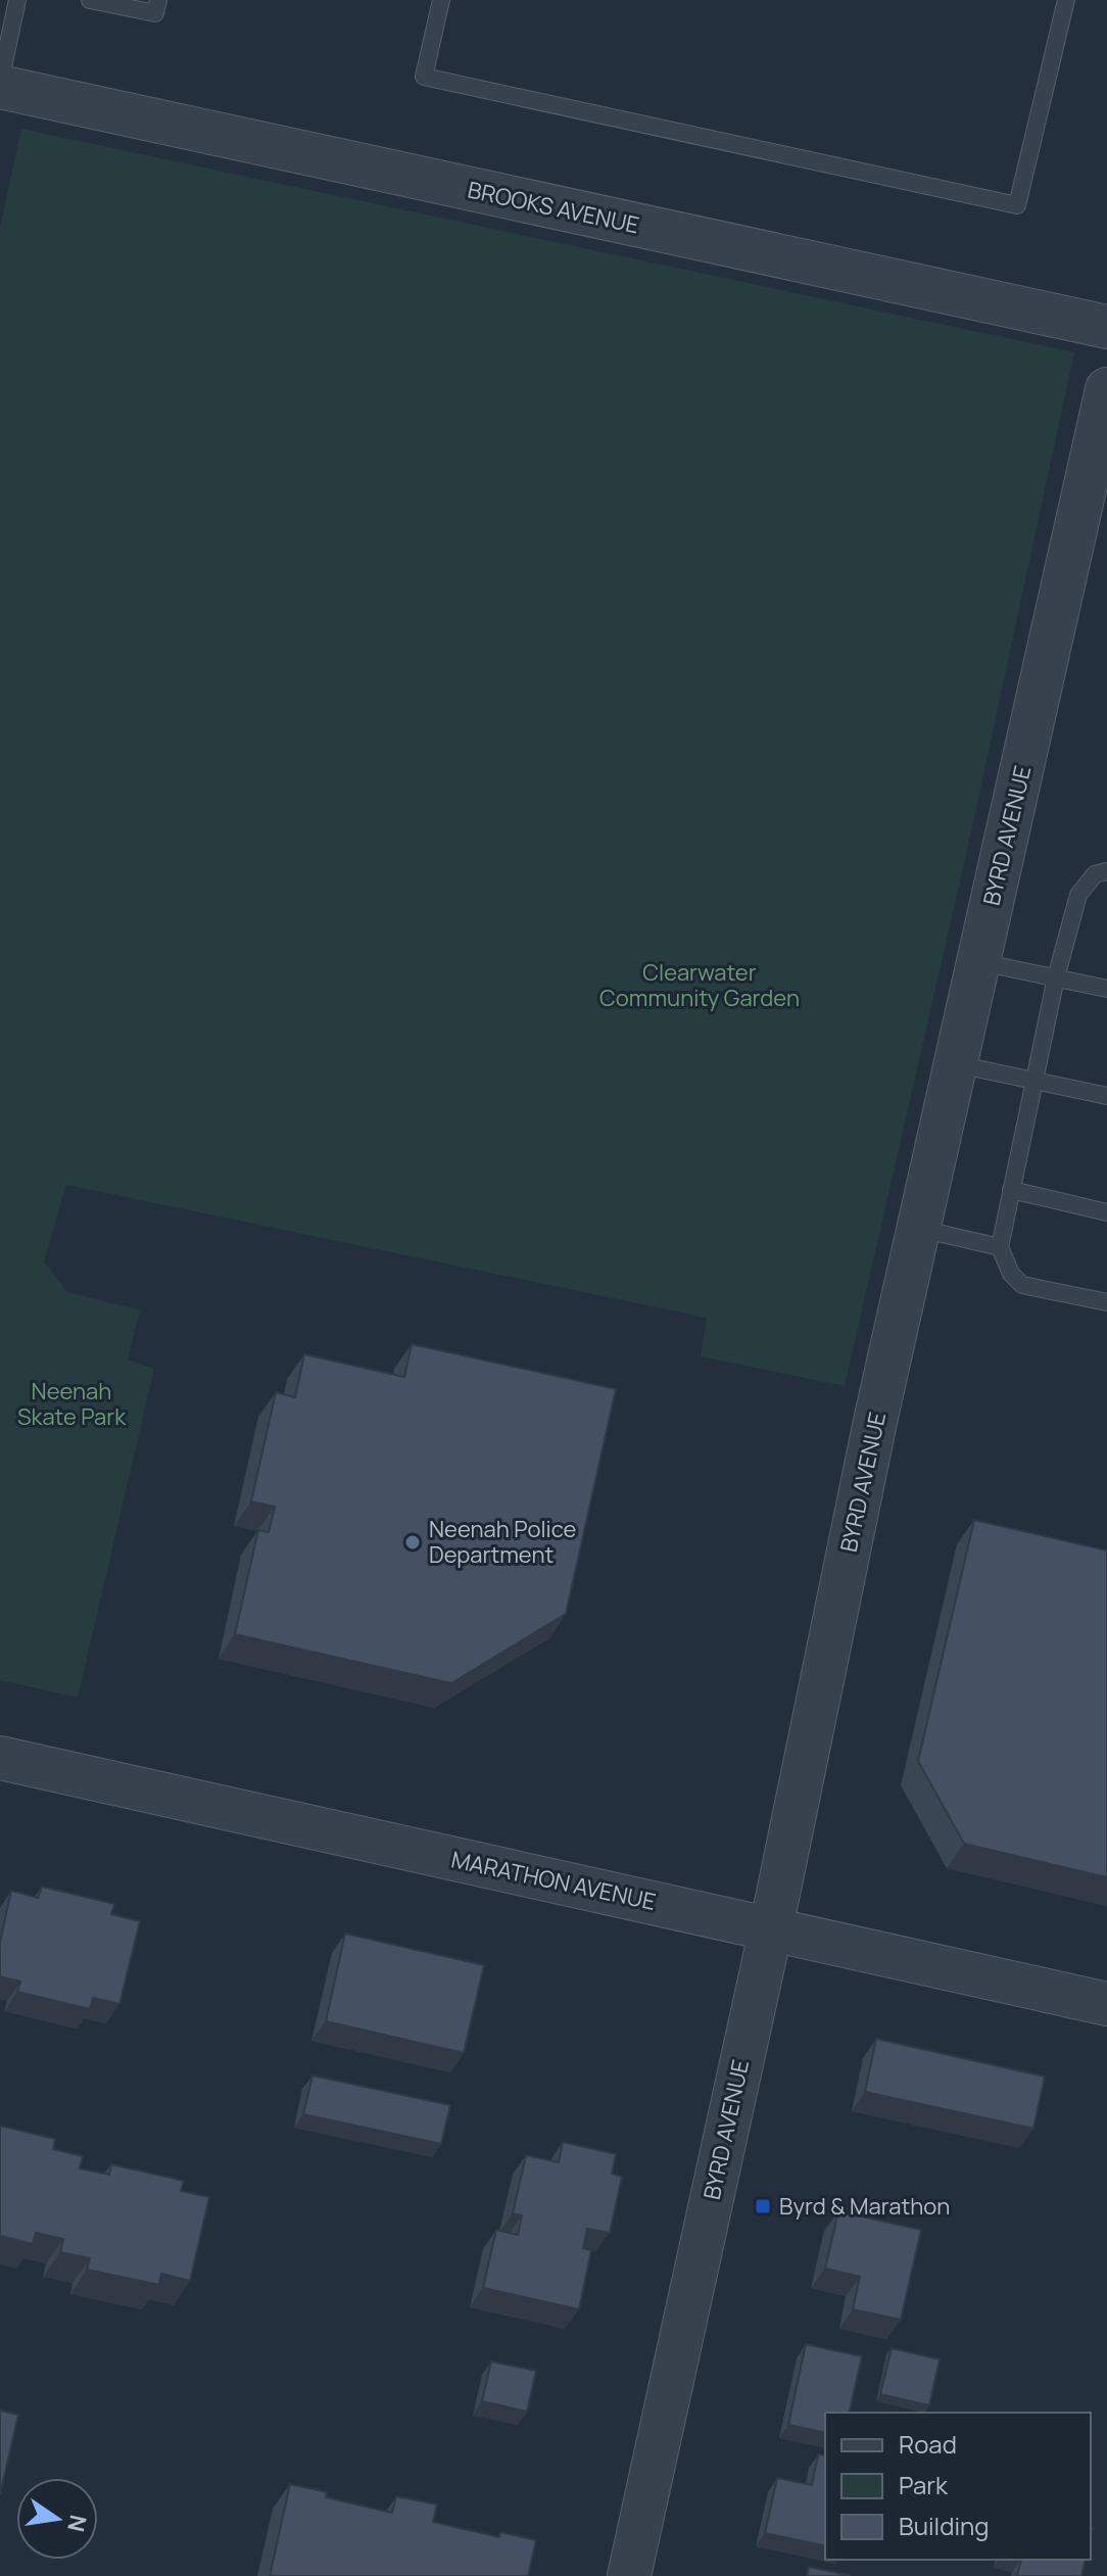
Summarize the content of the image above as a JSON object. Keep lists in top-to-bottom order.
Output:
{
  "streets": {
    "street": ["BROOKS AVENUE", "BYRD AVENUE", "MARATHON AVENUE"]
  },
  "crossings": [
    ["BYRD AVENUE", "MARATHON AVENUE"]
  ],
  "parks": ["Clearwater Community Garden", "Neenah Skate Park"],
  "places": {
    "other": ["Neenah Police Department"],
    "transit": ["Byrd & Marathon"]
  },
  "legend": ["Road", "Park", "Building"],
  "north": "right"
}
